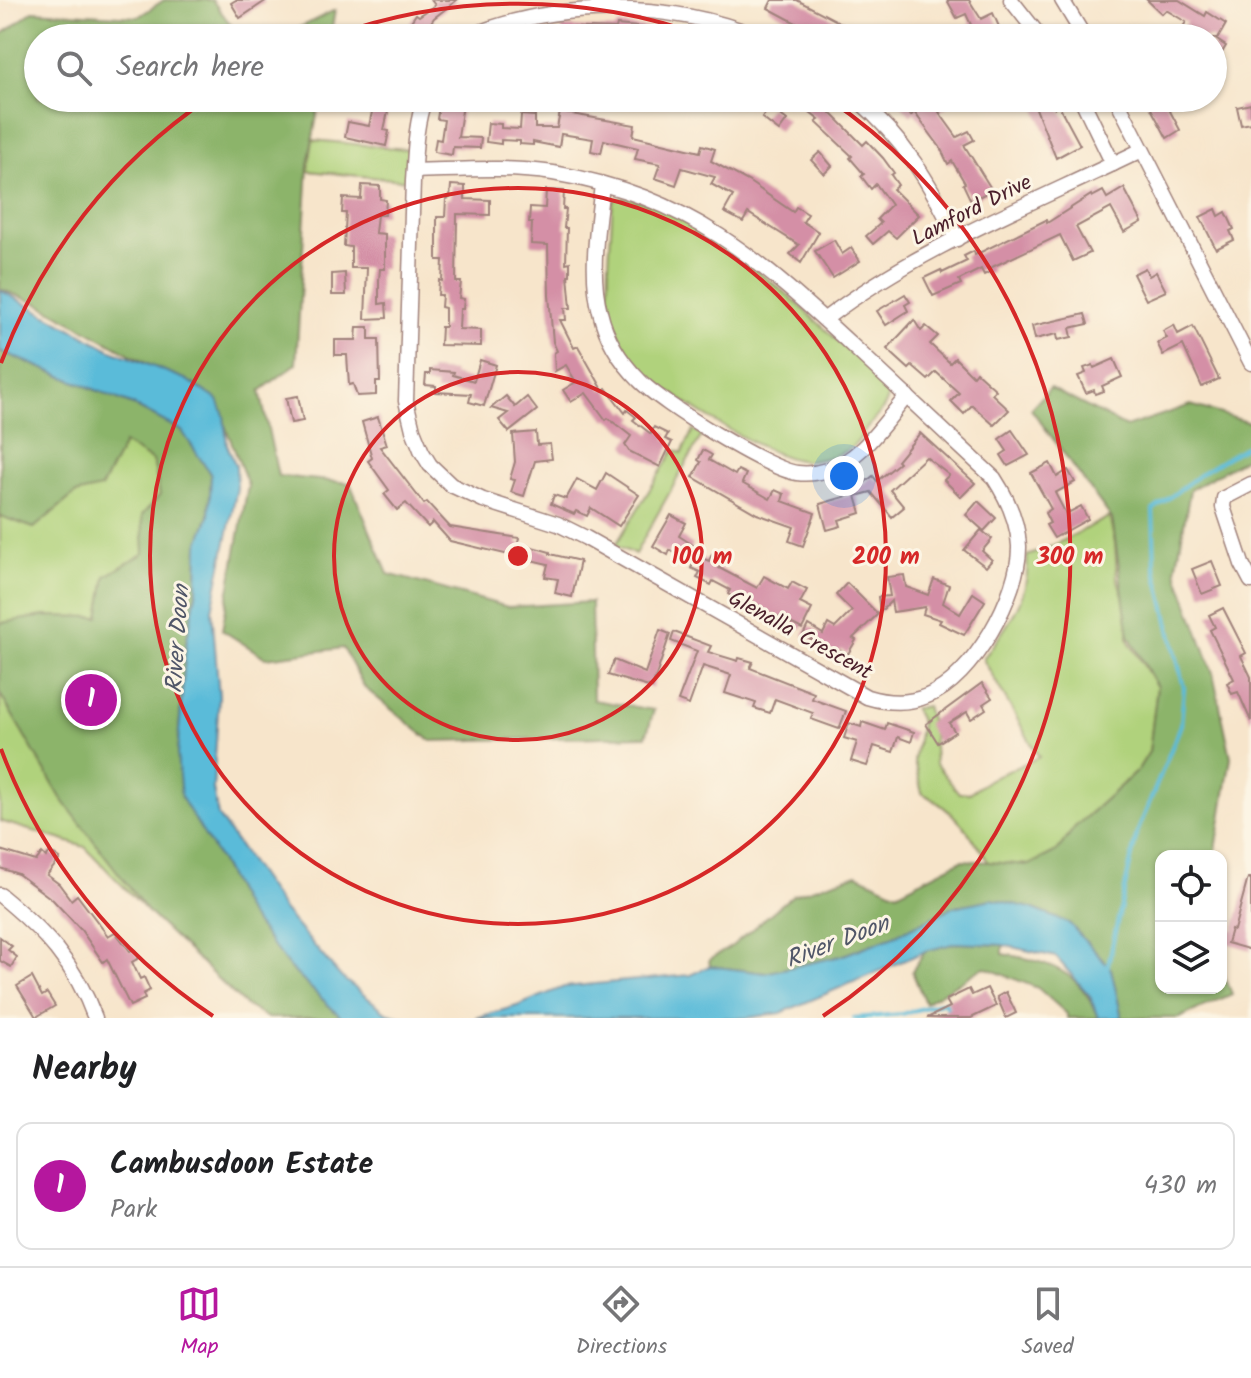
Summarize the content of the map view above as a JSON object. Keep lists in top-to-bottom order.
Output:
{
  "streets": {
    "street": ["Lamford Drive", "Glenalla Crescent"]
  },
  "crossings": [
    ["Lamford Drive", "Glenalla Crescent"]
  ],
  "water": ["River Doon"],
  "page": {
    "search": "Search here",
    "pins": "1",
    "heading": "Nearby",
    "list": [
      {
        "mark": "1",
        "name": "Cambusdoon Estate",
        "note": "Park",
        "value": "430 m"
      }
    ],
    "nav": ["Map", "Directions", "Saved"]
  },
  "rings": ["100 m", "200 m", "300 m"]
}
